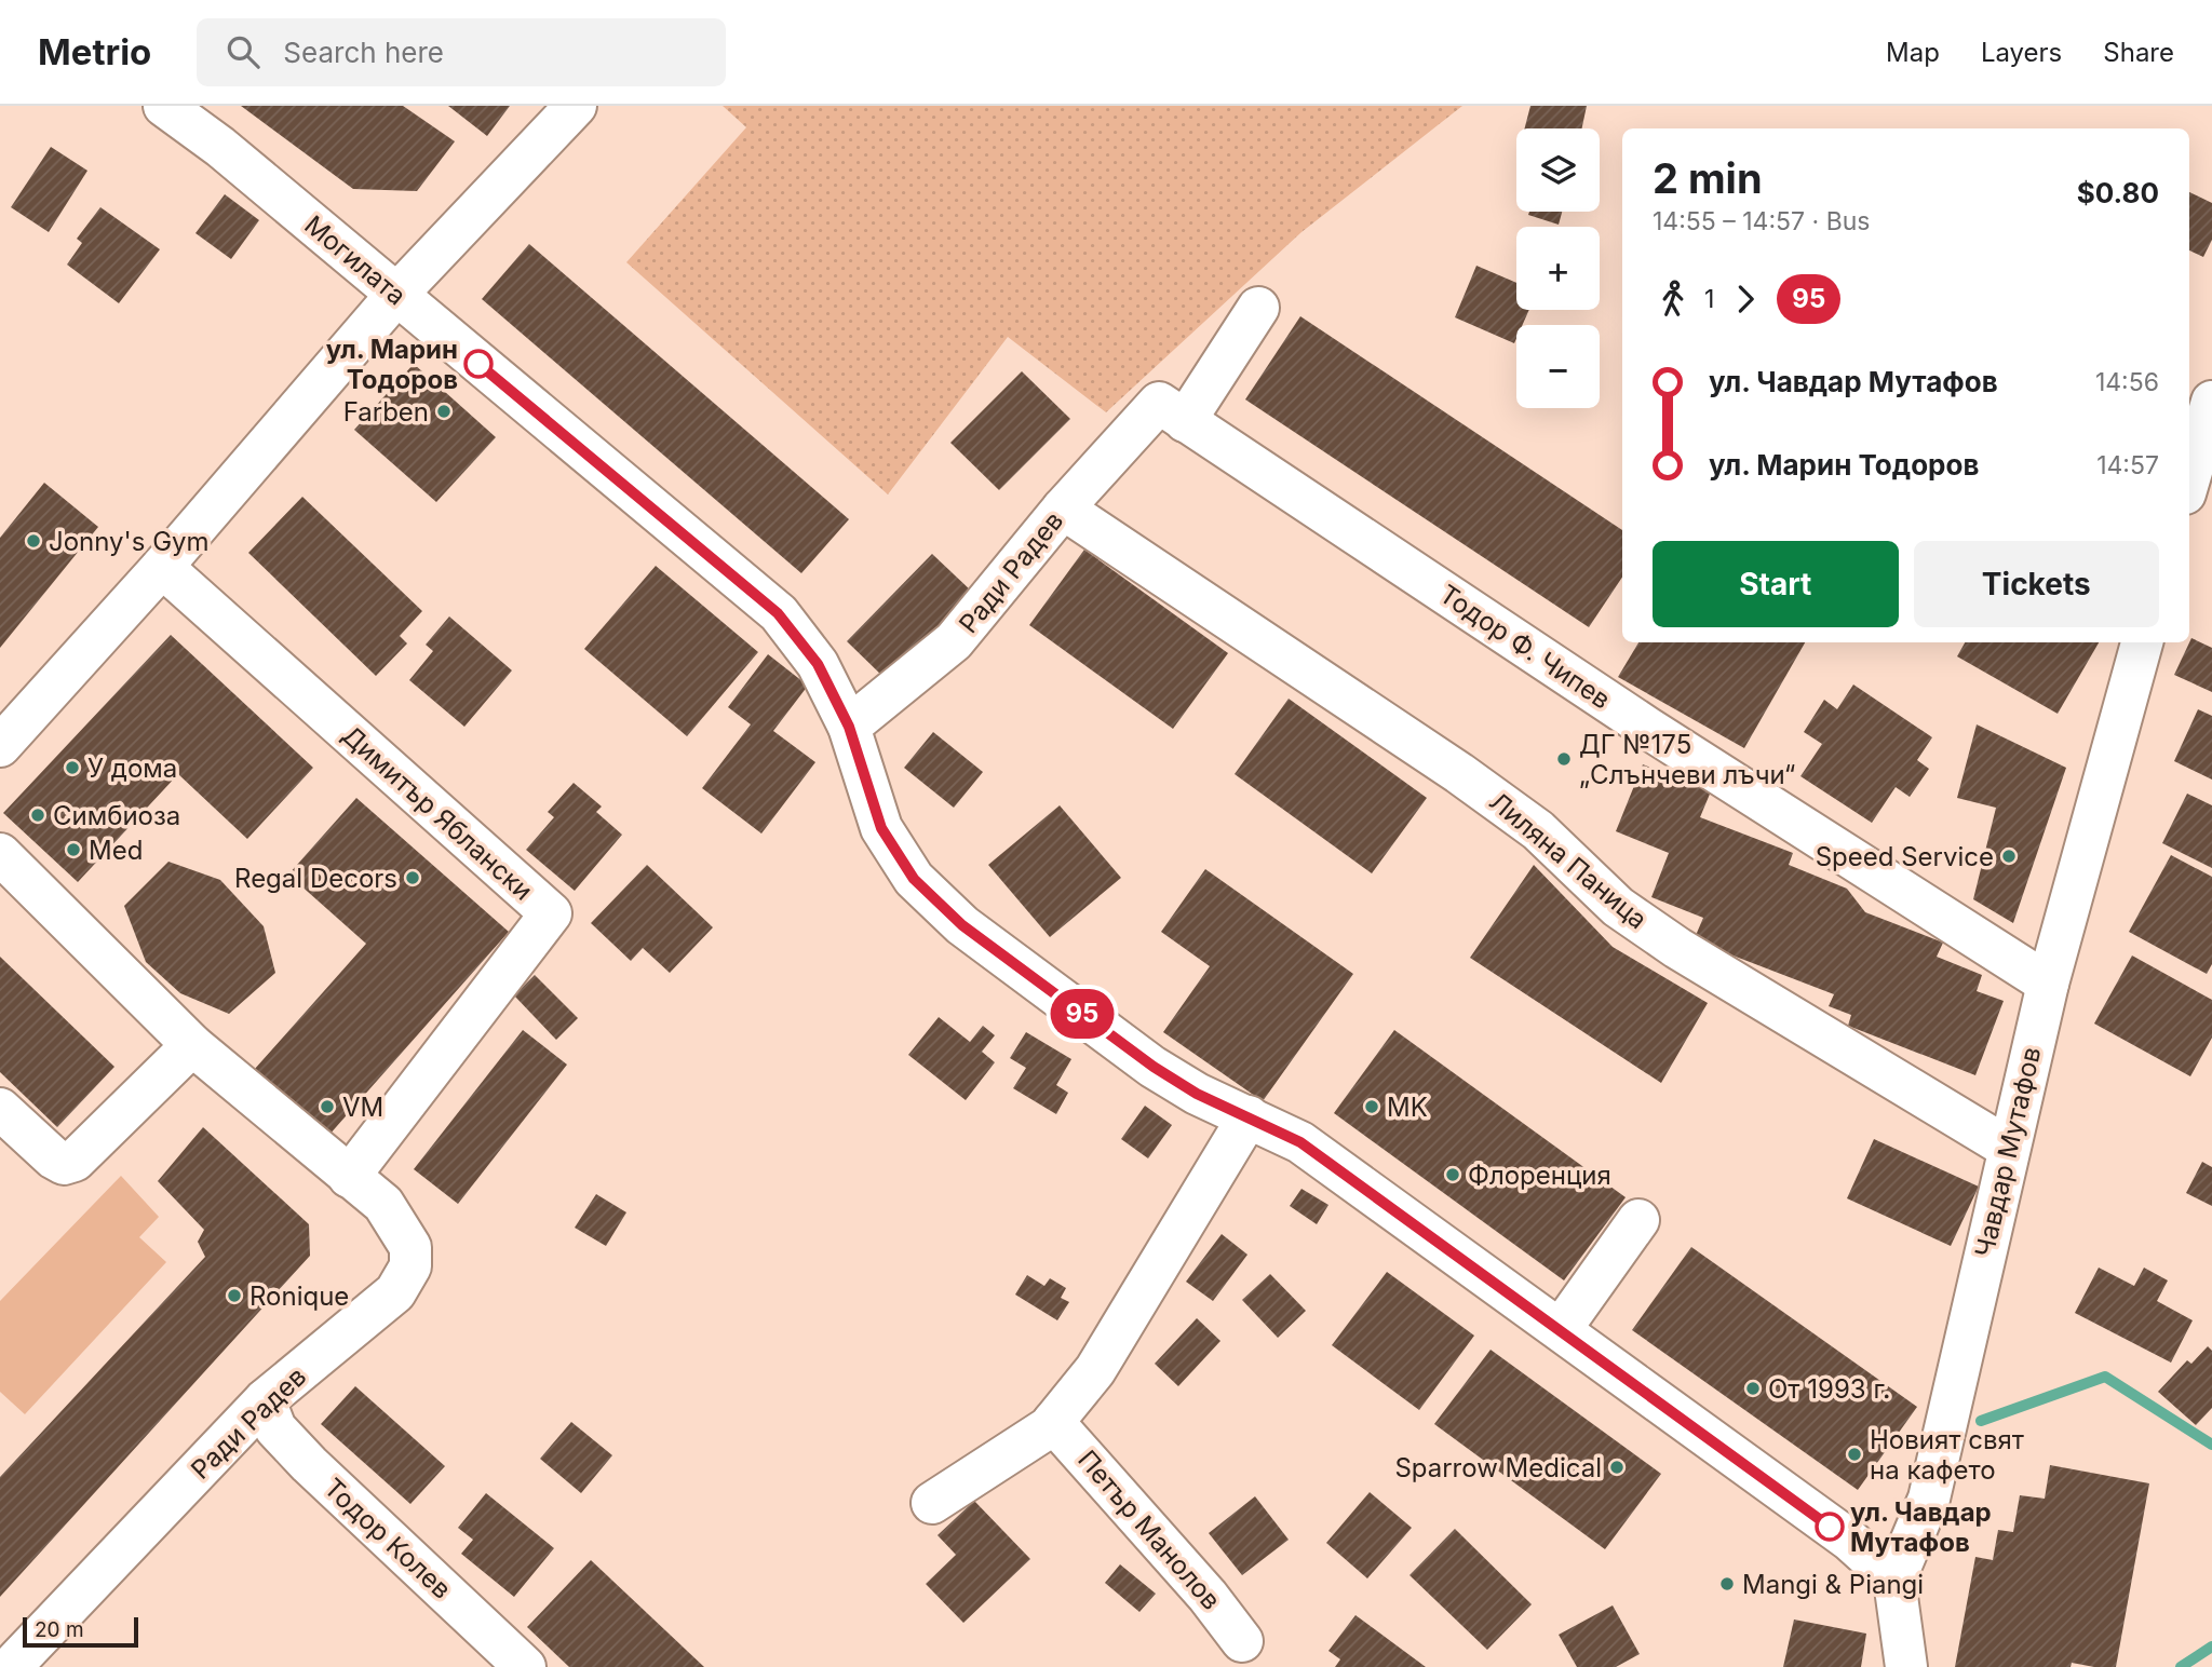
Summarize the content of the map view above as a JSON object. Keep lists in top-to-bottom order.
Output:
{
  "streets": {
    "street": [
      "Могилата",
      "Ради Радев",
      "Тодор Ф. Чипев",
      "Димитър Яблански",
      "Лиляна Паница",
      "Чавдар Мутафов",
      "Петър Манолов",
      "Тодор Колев"
    ]
  },
  "crossings": [
    ["Могилата", "Ради Радев"],
    ["Могилата", "Чавдар Мутафов"],
    ["Ради Радев", "Тодор Ф. Чипев"],
    ["Ради Радев", "Димитър Яблански"],
    ["Ради Радев", "Лиляна Паница"],
    ["Ради Радев", "Тодор Колев"],
    ["Тодор Ф. Чипев", "Чавдар Мутафов"],
    ["Лиляна Паница", "Чавдар Мутафов"]
  ],
  "places": [
    "ул. Марин Тодоров",
    "Farben",
    "Jonny's Gym",
    "ДГ №175 „Слънчеви лъчи“",
    "У дома",
    "Симбиоза",
    "Med",
    "Speed Service",
    "Regal Decors",
    "VM",
    "MK",
    "Флоренция",
    "Ronique",
    "От 1993 г.",
    "Новият свят на кафето",
    "Sparrow Medical",
    "ул. Чавдар Мутафов",
    "Mangi & Piangi"
  ],
  "lines": ["bus line 95"],
  "scale_bar": "20 m",
  "page": {
    "header": "Metrio",
    "search": "Search here",
    "nav": ["Map", "Layers", "Share"],
    "on_map": "95",
    "map_buttons": ["+", "−"],
    "heading": ["2 min", "14:55 – 14:57 · Bus", "$0.80"],
    "legs": ["1", "95"],
    "list": [
      {
        "name": "ул. Чавдар Мутафов",
        "value": "14:56"
      },
      {
        "name": "ул. Марин Тодоров",
        "value": "14:57"
      }
    ],
    "buttons": ["Start", "Tickets"],
    "scale": "20 m"
  }
}
